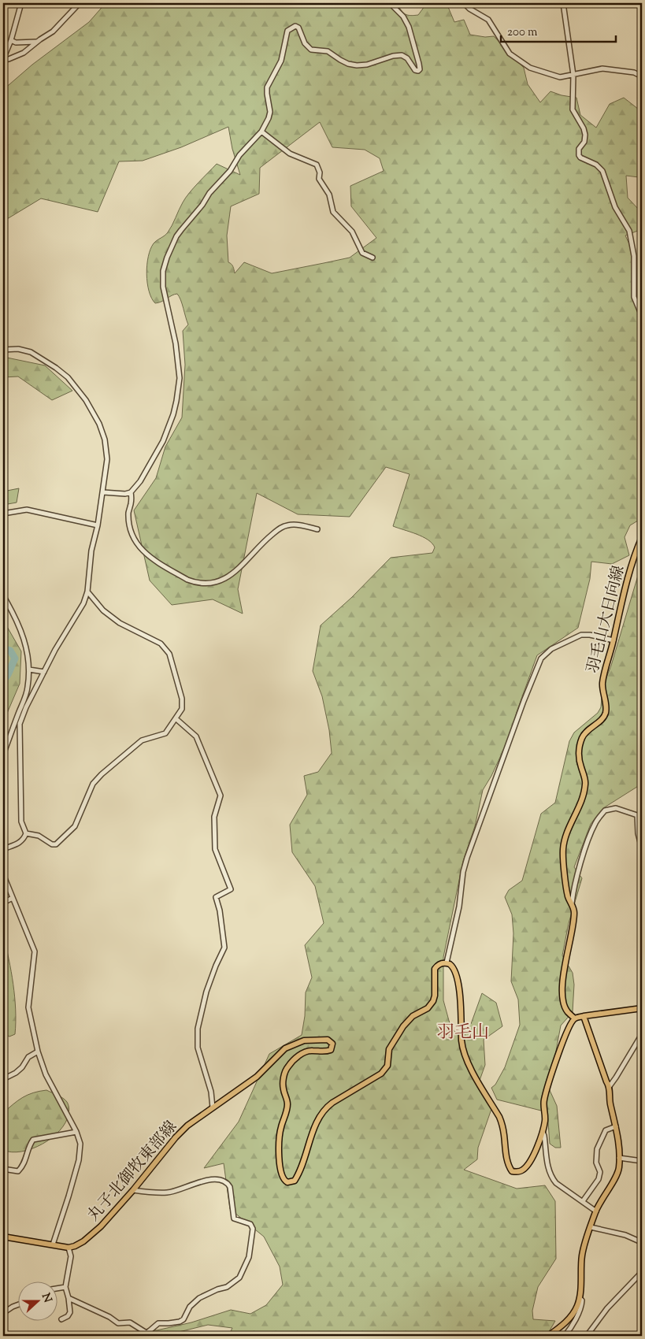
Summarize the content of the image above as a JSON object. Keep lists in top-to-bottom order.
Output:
{
  "streets": {
    "main road": ["羽毛山大日向線", "丸子北御牧東部線"]
  },
  "districts": ["羽毛山"],
  "scale_bar": "200 m",
  "north": "right"
}
